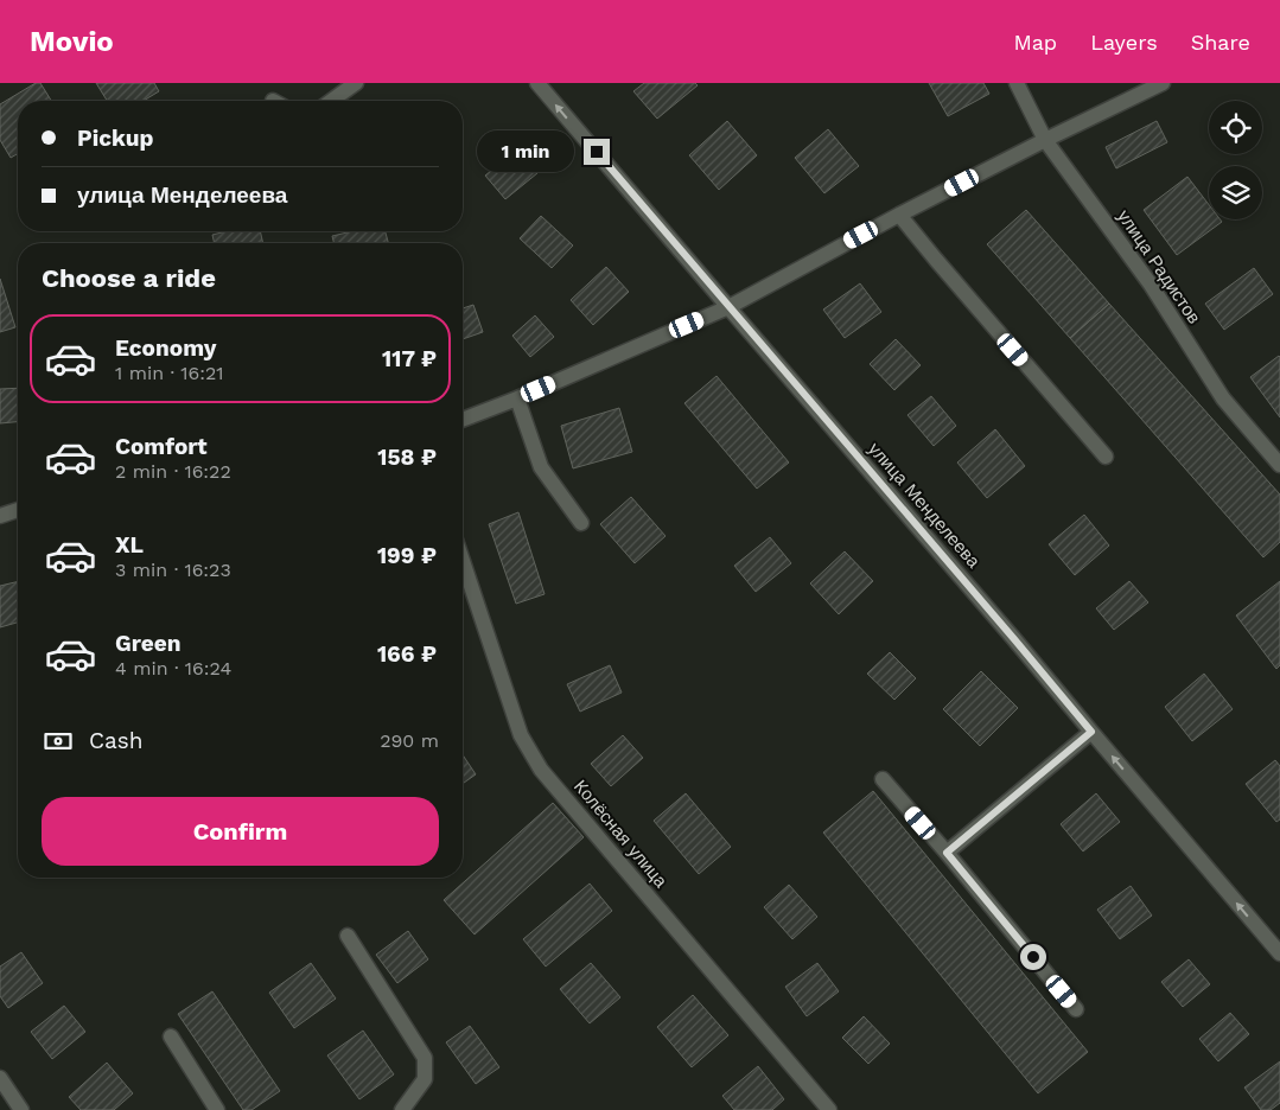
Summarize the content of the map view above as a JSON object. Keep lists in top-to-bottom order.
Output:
{
  "streets": {
    "street": ["улица Радистов", "улица Менделеева", "Колёсная улица"]
  },
  "one_way": ["улица Менделеева"],
  "page": {
    "header": "Movio",
    "nav": ["Map", "Layers", "Share"],
    "banner": ["Pickup", "улица Менделеева"],
    "bubble": "1 min",
    "heading": "Choose a ride",
    "list": [
      {
        "name": "Economy",
        "note": "1 min · 16:21",
        "value": "117 ₽"
      },
      {
        "name": "Comfort",
        "note": "2 min · 16:22",
        "value": "158 ₽"
      },
      {
        "name": "XL",
        "note": "3 min · 16:23",
        "value": "199 ₽"
      },
      {
        "name": "Green",
        "note": "4 min · 16:24",
        "value": "166 ₽"
      }
    ],
    "pay": ["Cash", "290 m"],
    "buttons": "Confirm"
  }
}
